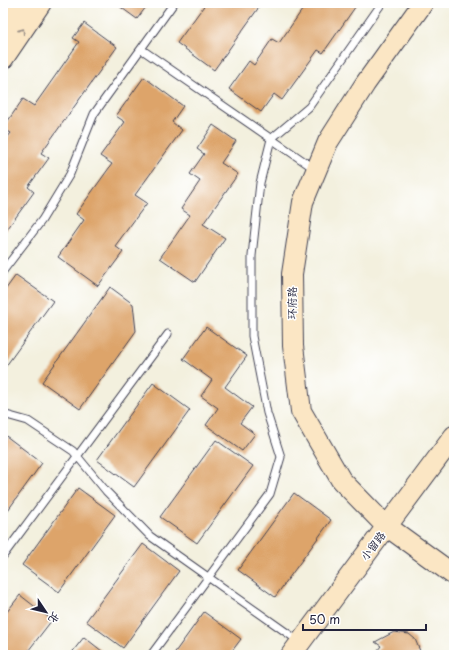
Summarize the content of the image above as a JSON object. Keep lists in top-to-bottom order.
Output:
{
  "streets": {
    "street": ["环府路", "小留路"]
  },
  "crossings": [
    ["环府路", "小留路"]
  ],
  "scale_bar": "50 m",
  "north": "bottom right"
}
